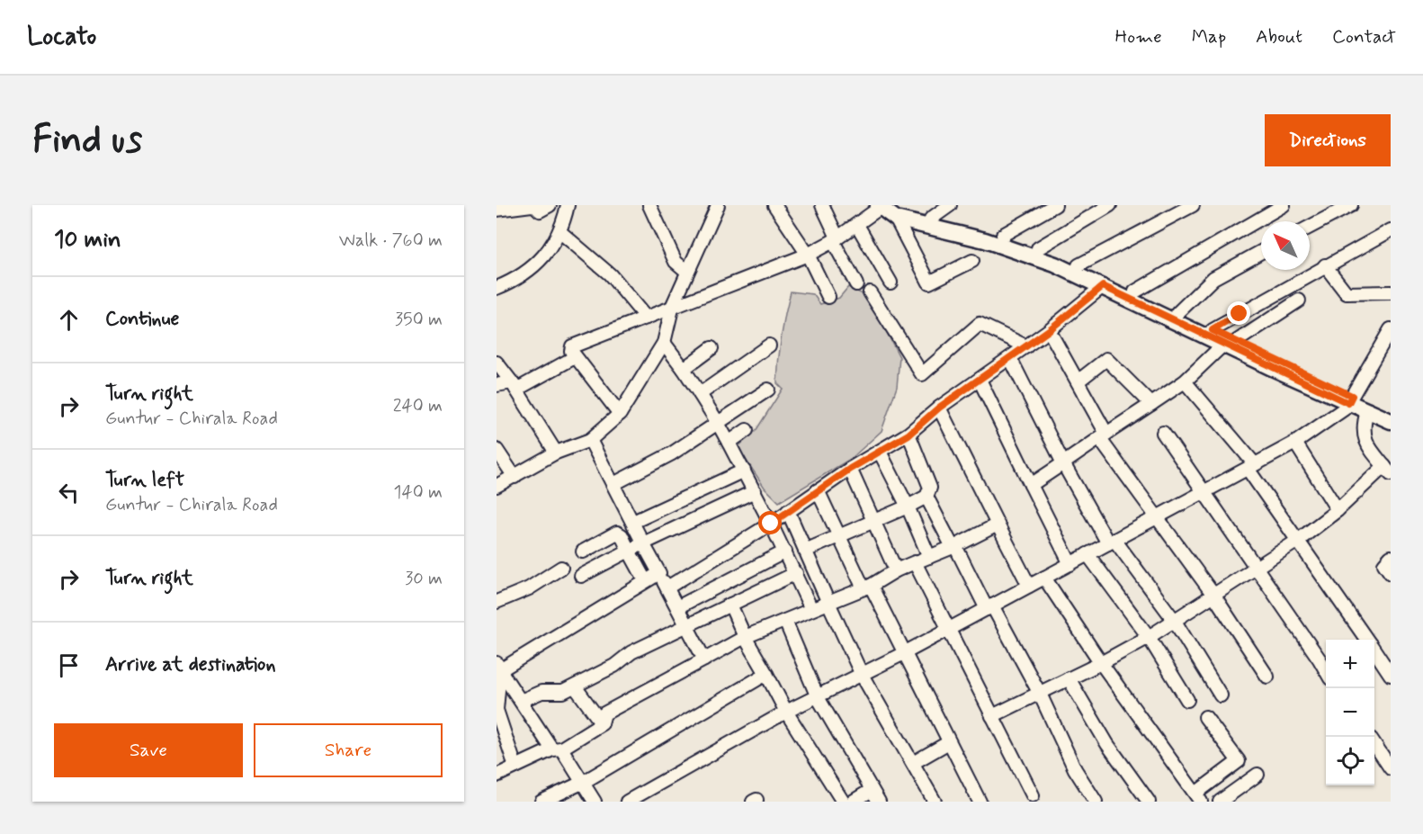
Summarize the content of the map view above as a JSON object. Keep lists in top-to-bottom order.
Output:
{
  "north": "top left",
  "page": {
    "header": "Locato",
    "nav": [
      "Home",
      "Map",
      "About",
      "Contact"
    ],
    "buttons": [
      "Directions",
      ["Save", "Share"]
    ],
    "title": "Find us",
    "heading": ["10 min", "Walk · 760 m"],
    "list": [
      ["Continue", "350 m"],
      ["Turn right", "Guntur - Chirala Road", "240 m"],
      ["Turn left", "Guntur - Chirala Road", "140 m"],
      ["Turn right", "30 m"],
      "Arrive at destination"
    ],
    "map_buttons": ["+", "−"]
  }
}
